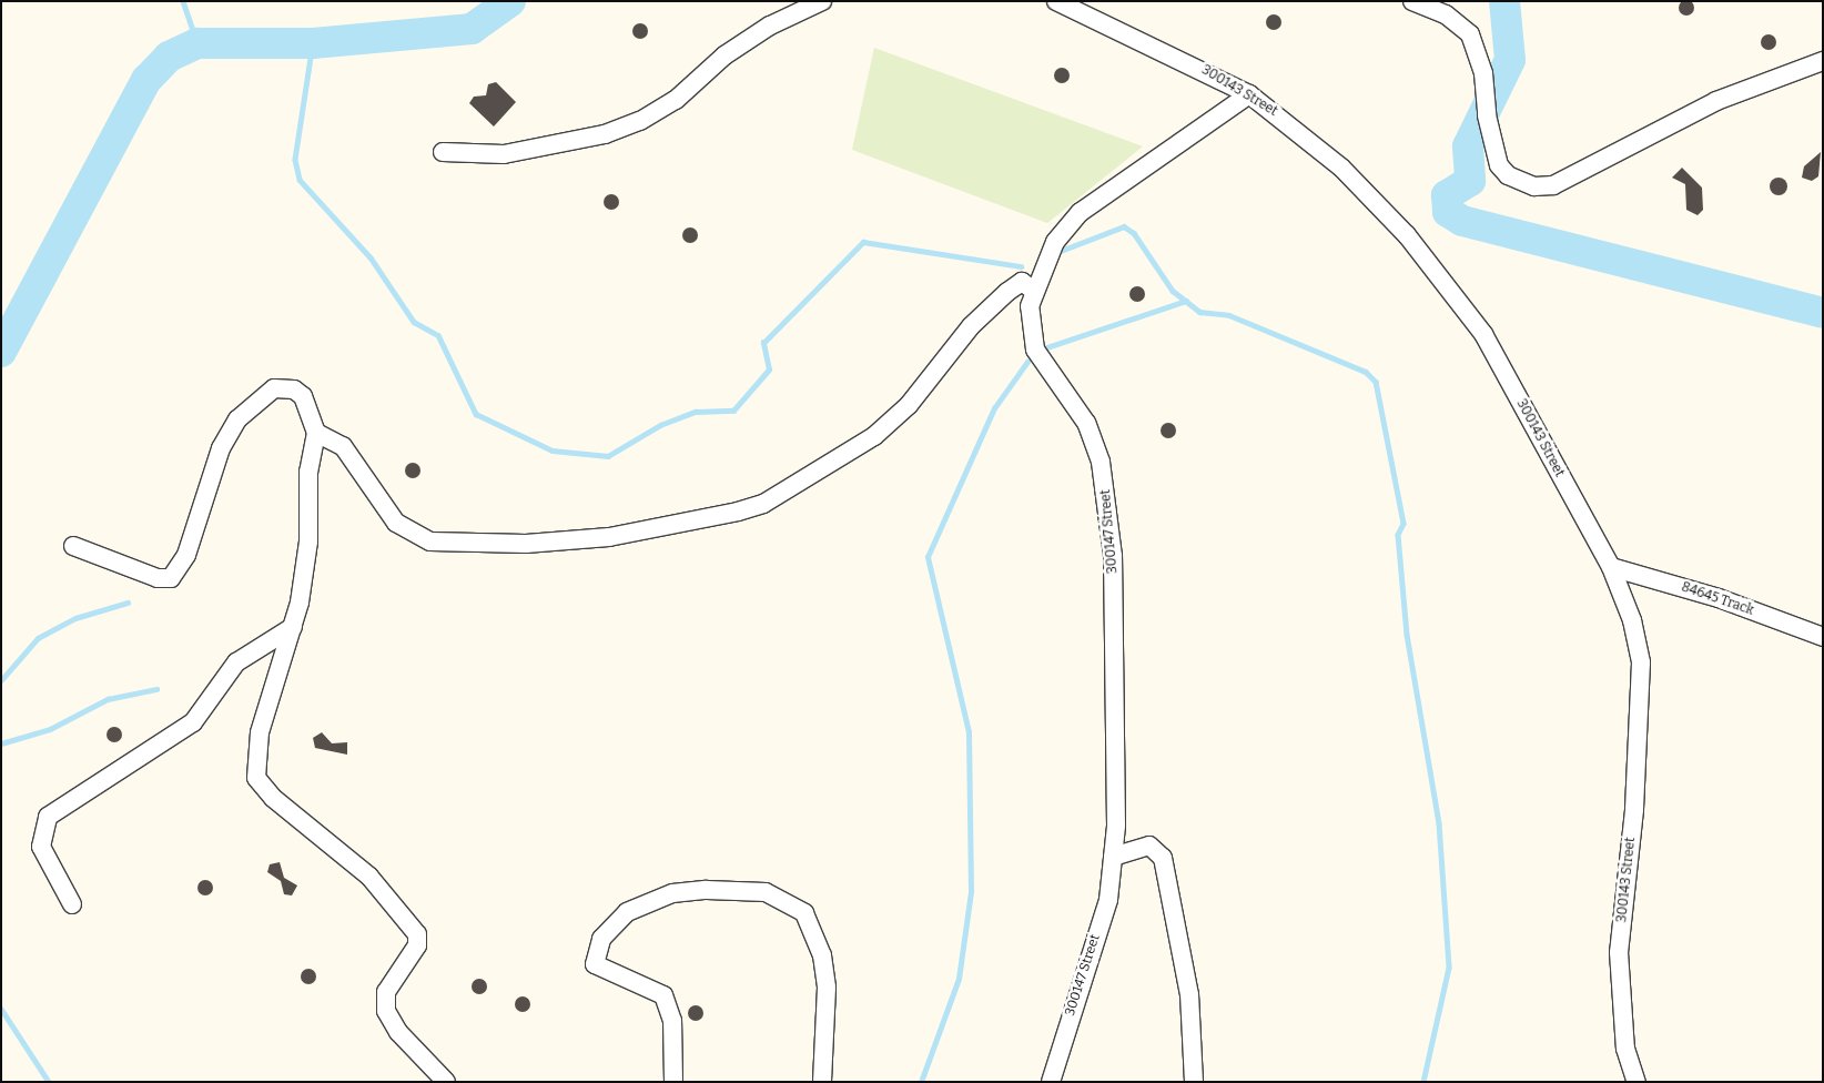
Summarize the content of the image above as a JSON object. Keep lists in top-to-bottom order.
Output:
{
  "streets": {
    "street": ["300143 Street", "300147 Street", "84645 Track"]
  },
  "crossings": [
    ["300143 Street", "300147 Street"],
    ["300143 Street", "84645 Track"]
  ]
}
